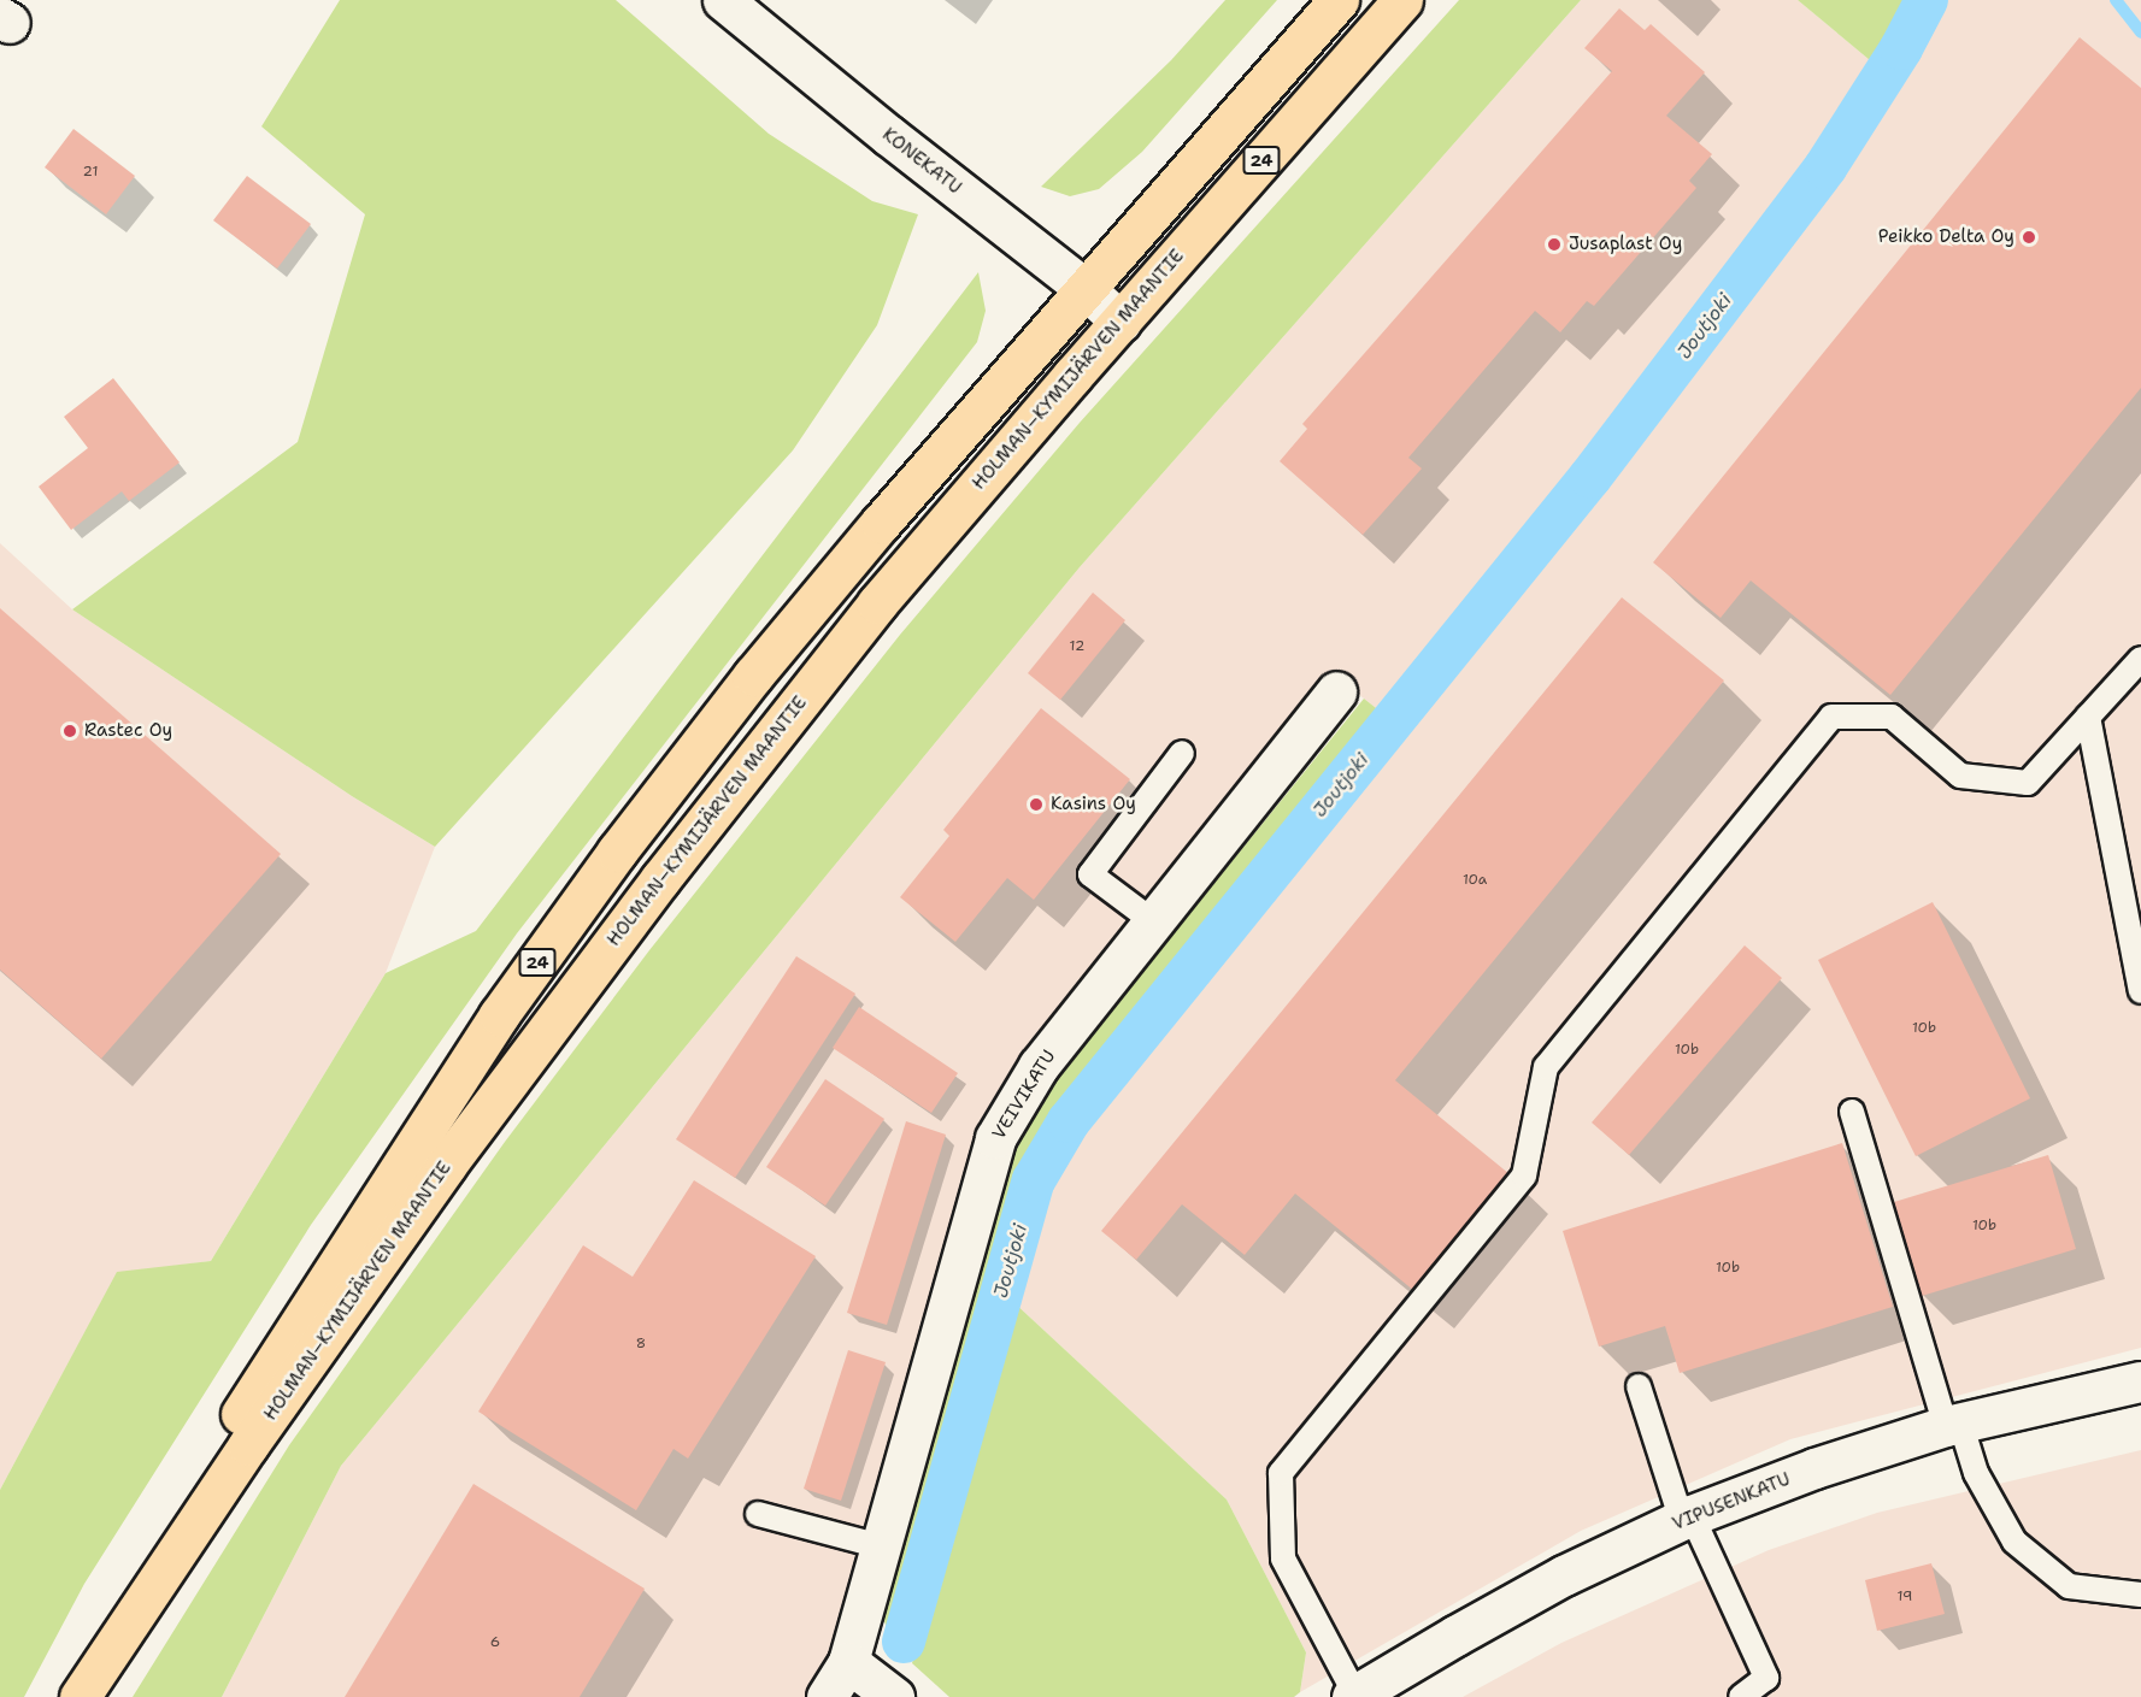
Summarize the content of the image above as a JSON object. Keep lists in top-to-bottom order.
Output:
{
  "streets": {
    "highway": ["24", "HOLMAN–KYMIJÄRVEN MAANTIE"],
    "street": ["KONEKATU", "VEIVIKATU", "VIPUSENKATU"]
  },
  "crossings": [
    ["KONEKATU", "HOLMAN–KYMIJÄRVEN MAANTIE"]
  ],
  "water": ["Joutjoki"],
  "places": [
    "Peikko Delta Oy",
    "Jusaplast Oy",
    "Rastec Oy",
    "Kasins Oy"
  ],
  "house_numbers": [
    "21",
    "12",
    "10a",
    "10b",
    "10b",
    "10b",
    "10b",
    "8",
    "19",
    "6"
  ]
}
